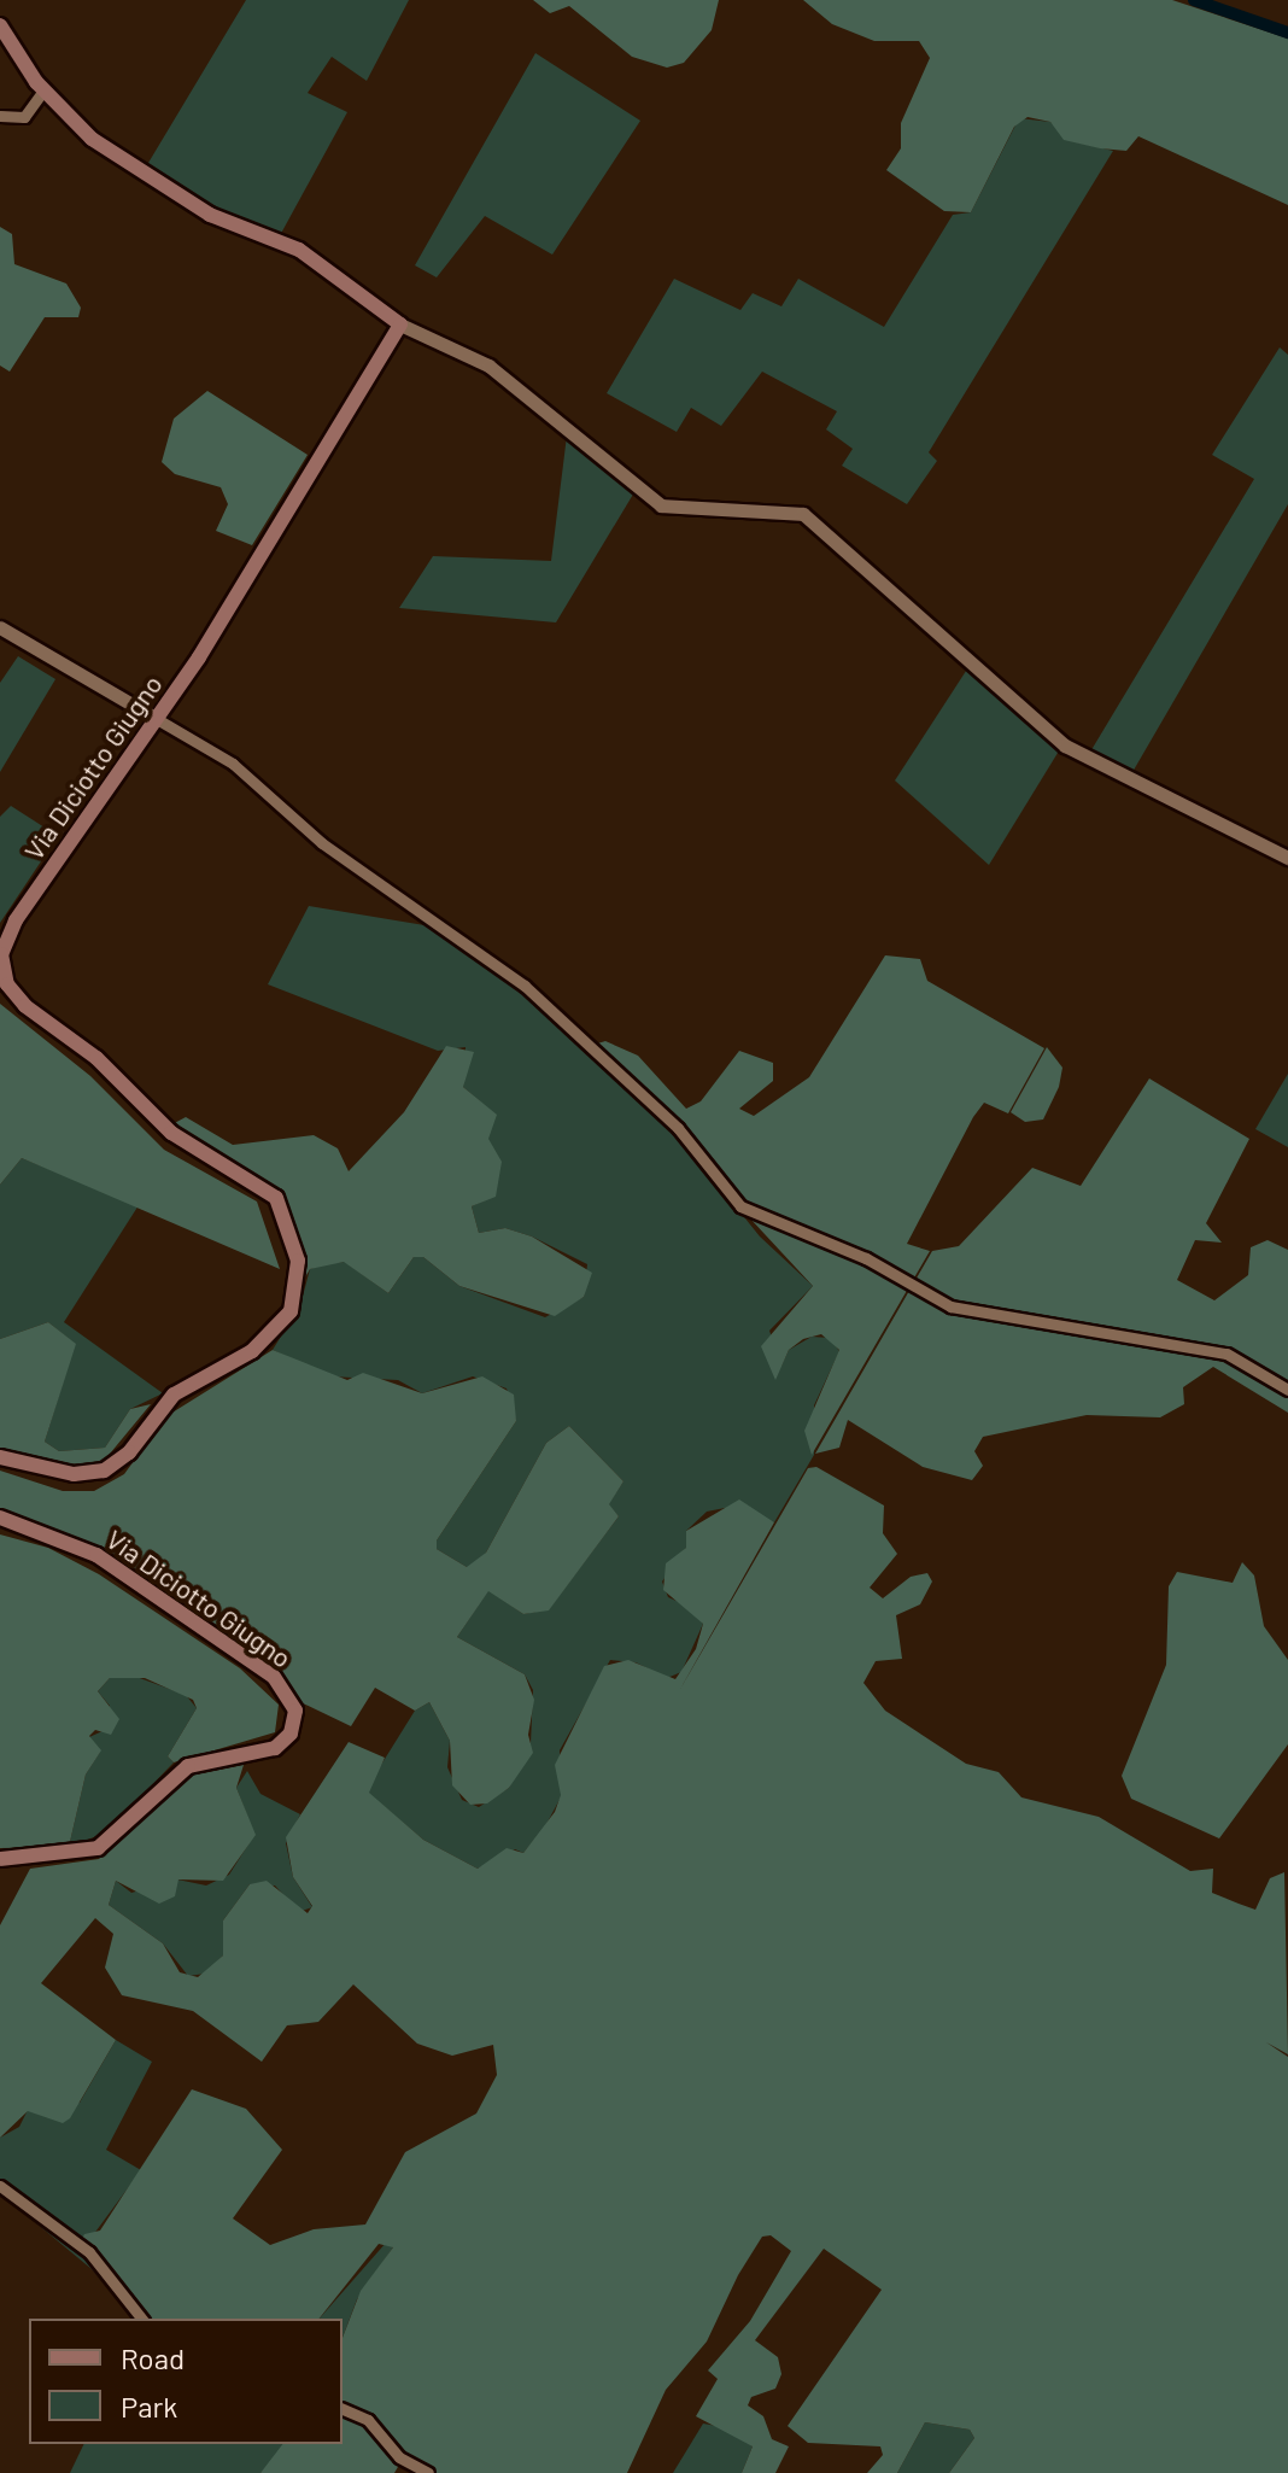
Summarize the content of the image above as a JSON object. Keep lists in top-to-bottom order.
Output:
{
  "streets": {
    "main road": ["Via Diciotto Giugno"]
  },
  "legend": ["Road", "Park"]
}
